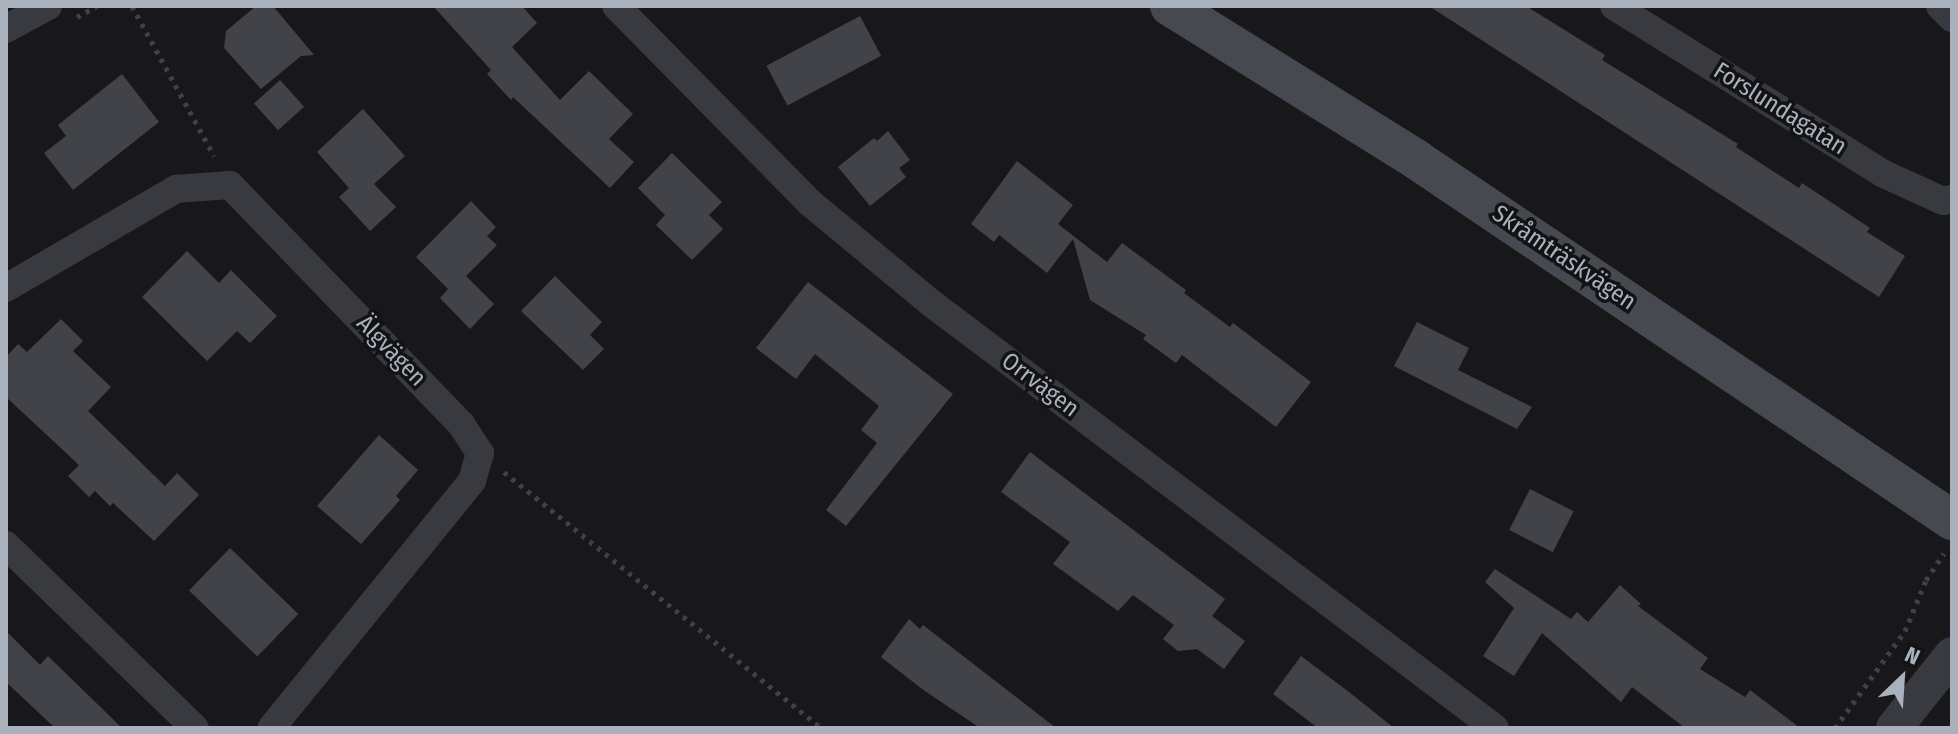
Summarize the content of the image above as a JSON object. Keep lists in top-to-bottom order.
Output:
{
  "streets": {
    "main road": ["Skråmträskvägen"],
    "street": ["Forslundagatan", "Älgvägen", "Orrvägen"]
  },
  "north": "top right"
}
